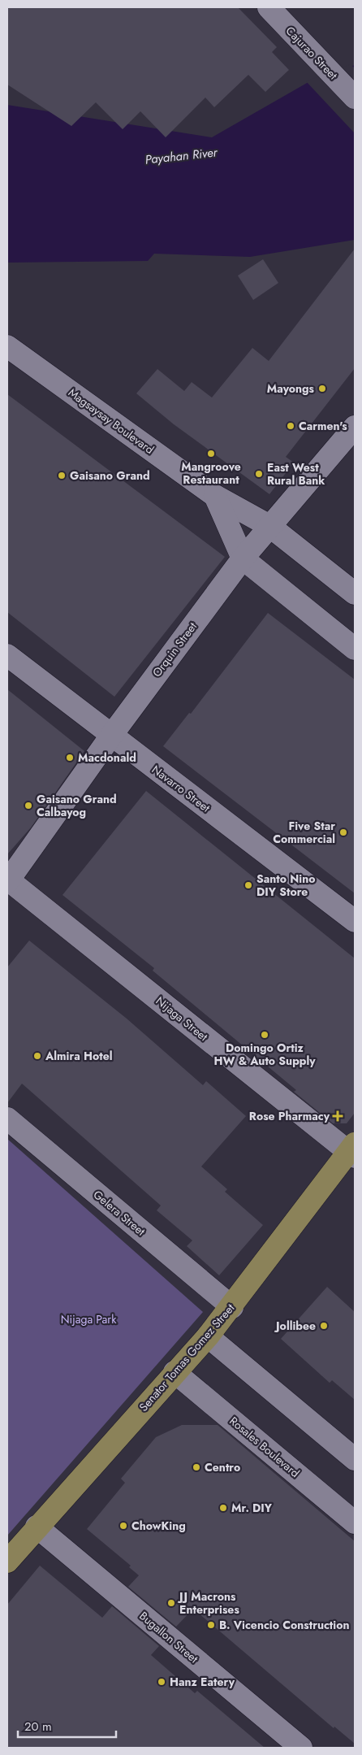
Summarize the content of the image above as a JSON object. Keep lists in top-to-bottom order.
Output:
{
  "streets": {
    "main road": ["Senator Tomas Gomez Street"],
    "street": [
      "Cajurao Street",
      "Magsaysay Boulevard",
      "Orquin Street",
      "Navarro Street",
      "Nijaga Street",
      "Gelera Street",
      "Rosales Boulevard",
      "Bugallon Street"
    ]
  },
  "crossings": [
    ["Magsaysay Boulevard", "Orquin Street"],
    ["Orquin Street", "Navarro Street"],
    ["Orquin Street", "Nijaga Street"],
    ["Nijaga Street", "Senator Tomas Gomez Street"],
    ["Gelera Street", "Senator Tomas Gomez Street"],
    ["Senator Tomas Gomez Street", "Rosales Boulevard"],
    ["Senator Tomas Gomez Street", "Bugallon Street"]
  ],
  "water": ["Payahan River"],
  "parks": ["Nijaga Park"],
  "places": {
    "other": [
      "Mayongs",
      "Carmen's",
      "Mangroove Restaurant",
      "East West Rural Bank",
      "Gaisano Grand",
      "Macdonald",
      "Gaisano Grand Calbayog",
      "Five Star Commercial",
      "Santo Nino DIY Store",
      "Domingo Ortiz HW & Auto Supply",
      "Almira Hotel",
      "Jollibee",
      "Centro",
      "Mr. DIY",
      "ChowKing",
      "JJ Macrons Enterprises",
      "B. Vicencio Construction",
      "Hanz Eatery"
    ],
    "health": ["Rose Pharmacy"]
  },
  "scale_bar": "20 m"
}
